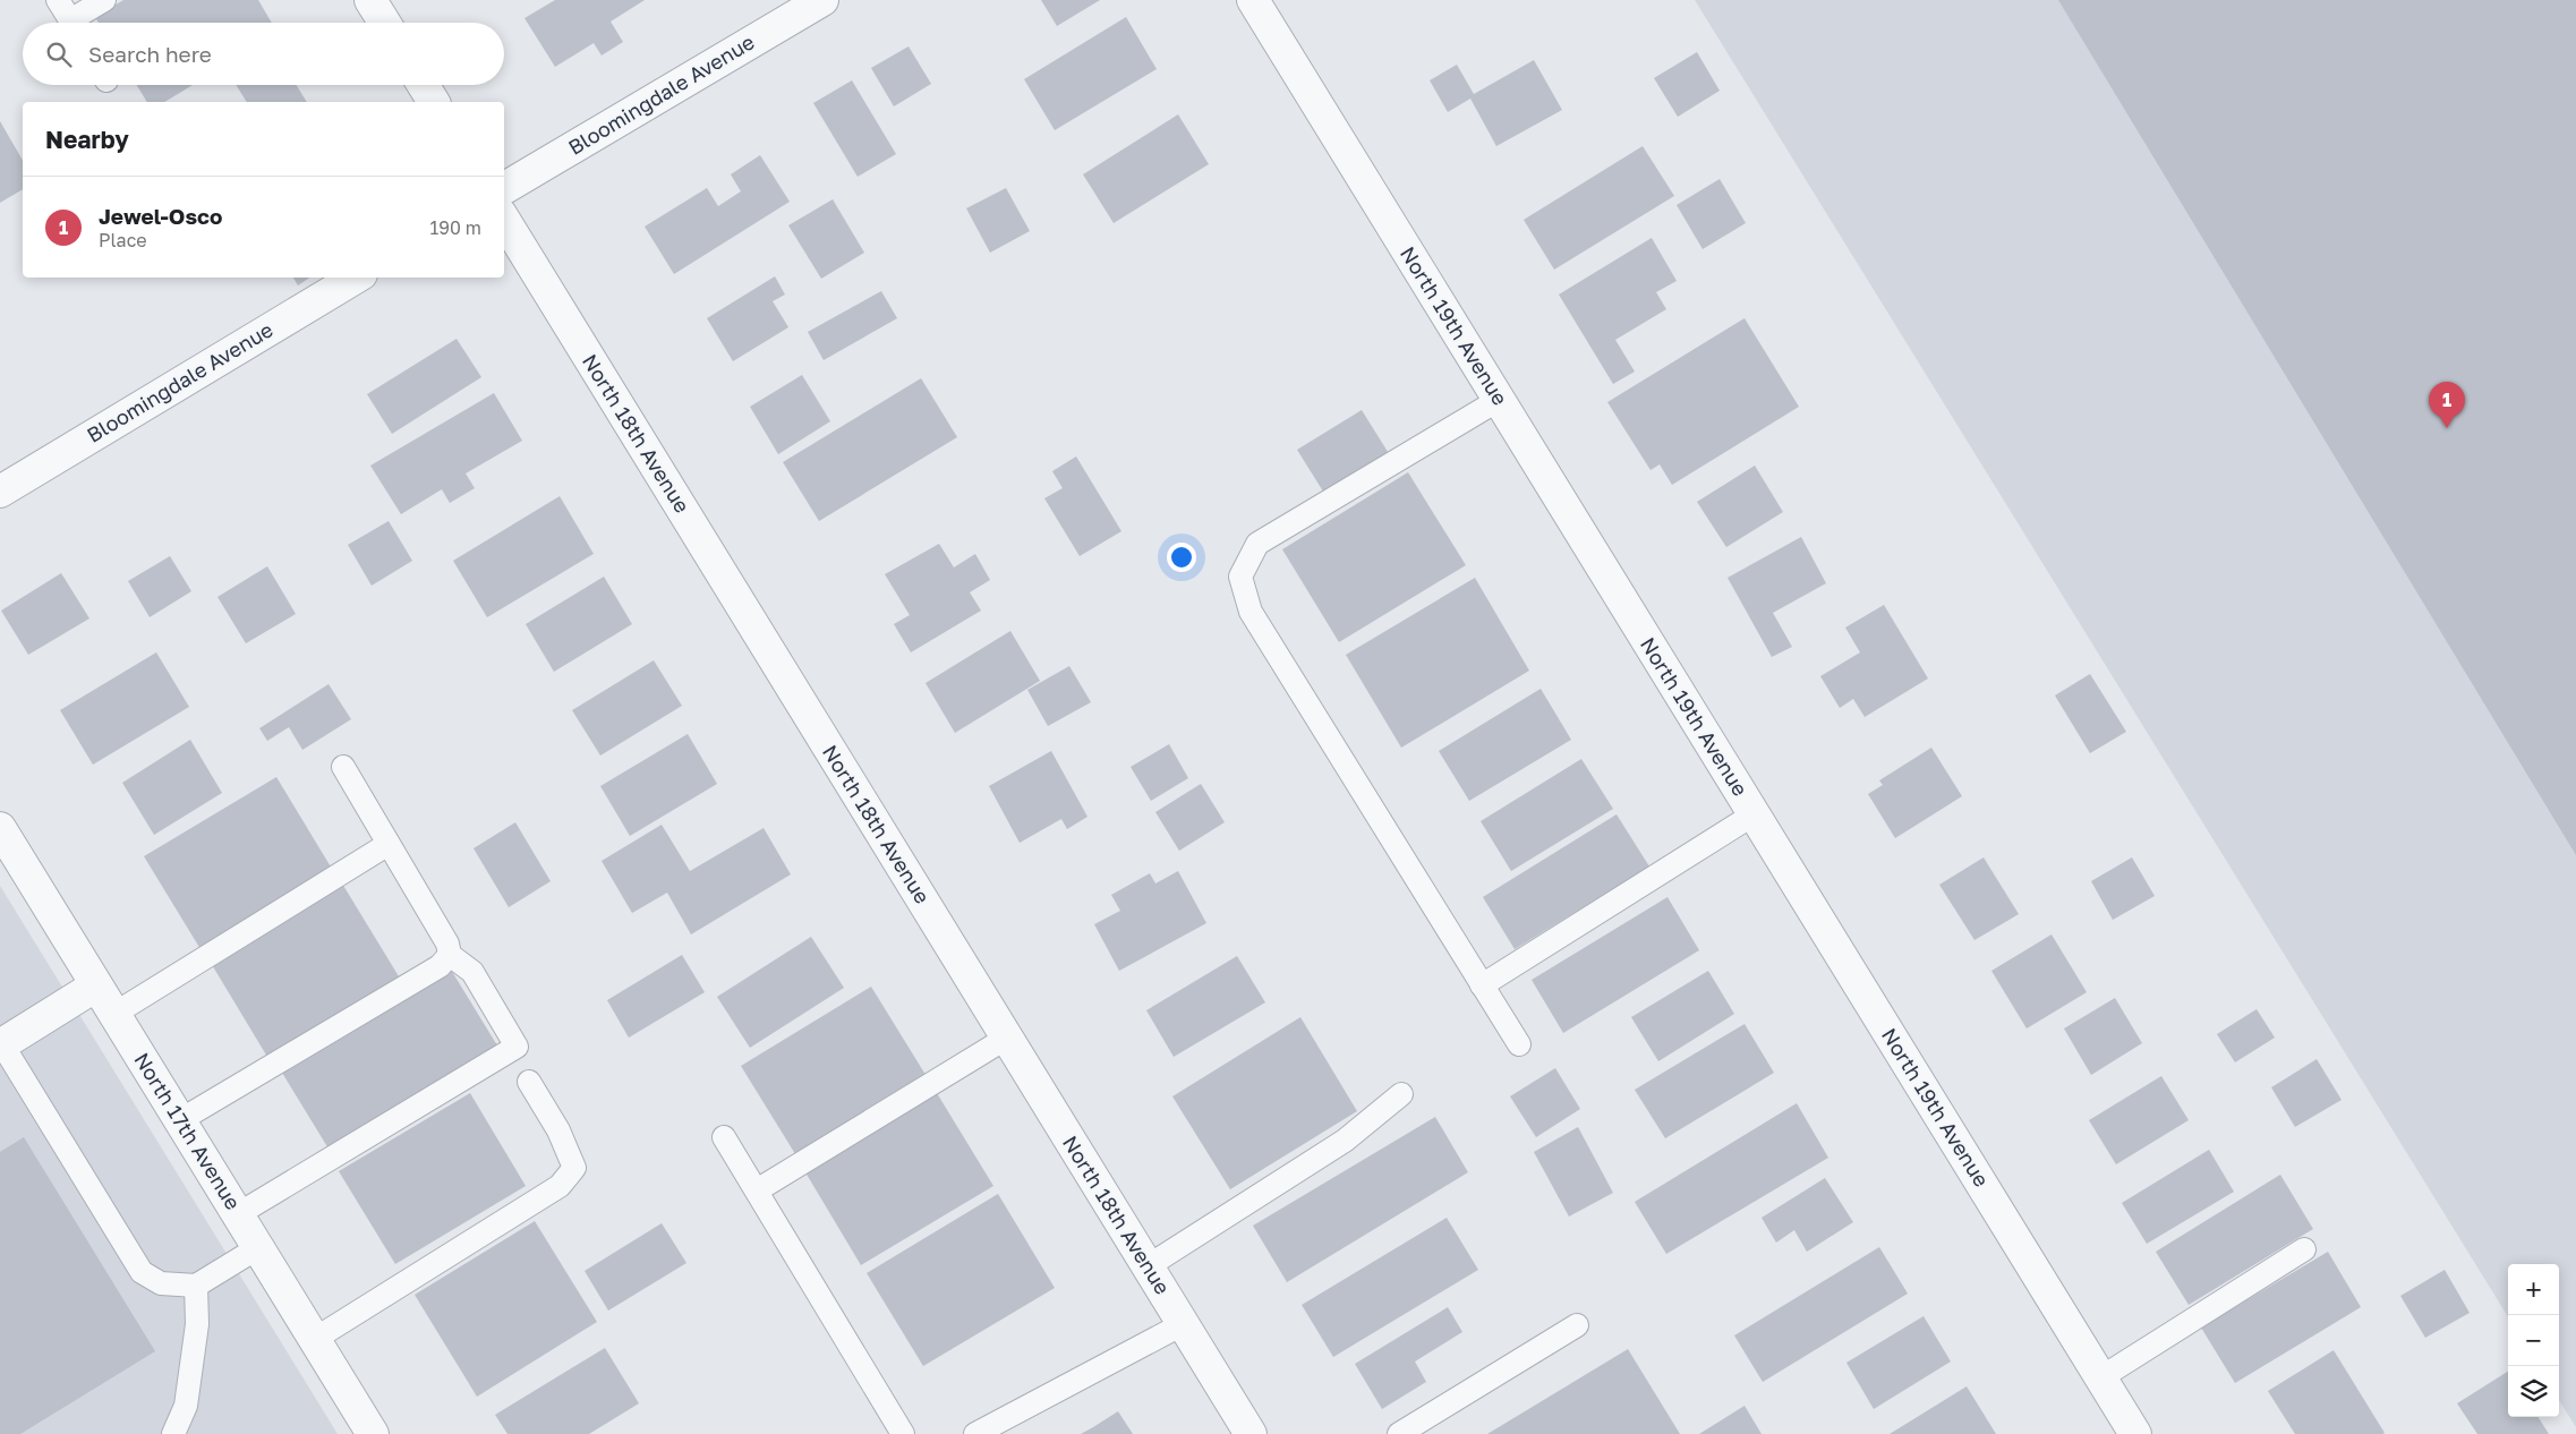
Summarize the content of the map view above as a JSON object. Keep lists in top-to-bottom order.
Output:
{
  "streets": {
    "street": [
      "Bloomingdale Avenue",
      "North 19th Avenue",
      "North 18th Avenue",
      "North 17th Avenue"
    ]
  },
  "page": {
    "search": "Search here",
    "heading": "Nearby",
    "list": [
      {
        "mark": "1",
        "name": "Jewel-Osco",
        "note": "Place",
        "value": "190 m"
      }
    ],
    "pins": "1",
    "map_buttons": ["+", "−"]
  }
}
